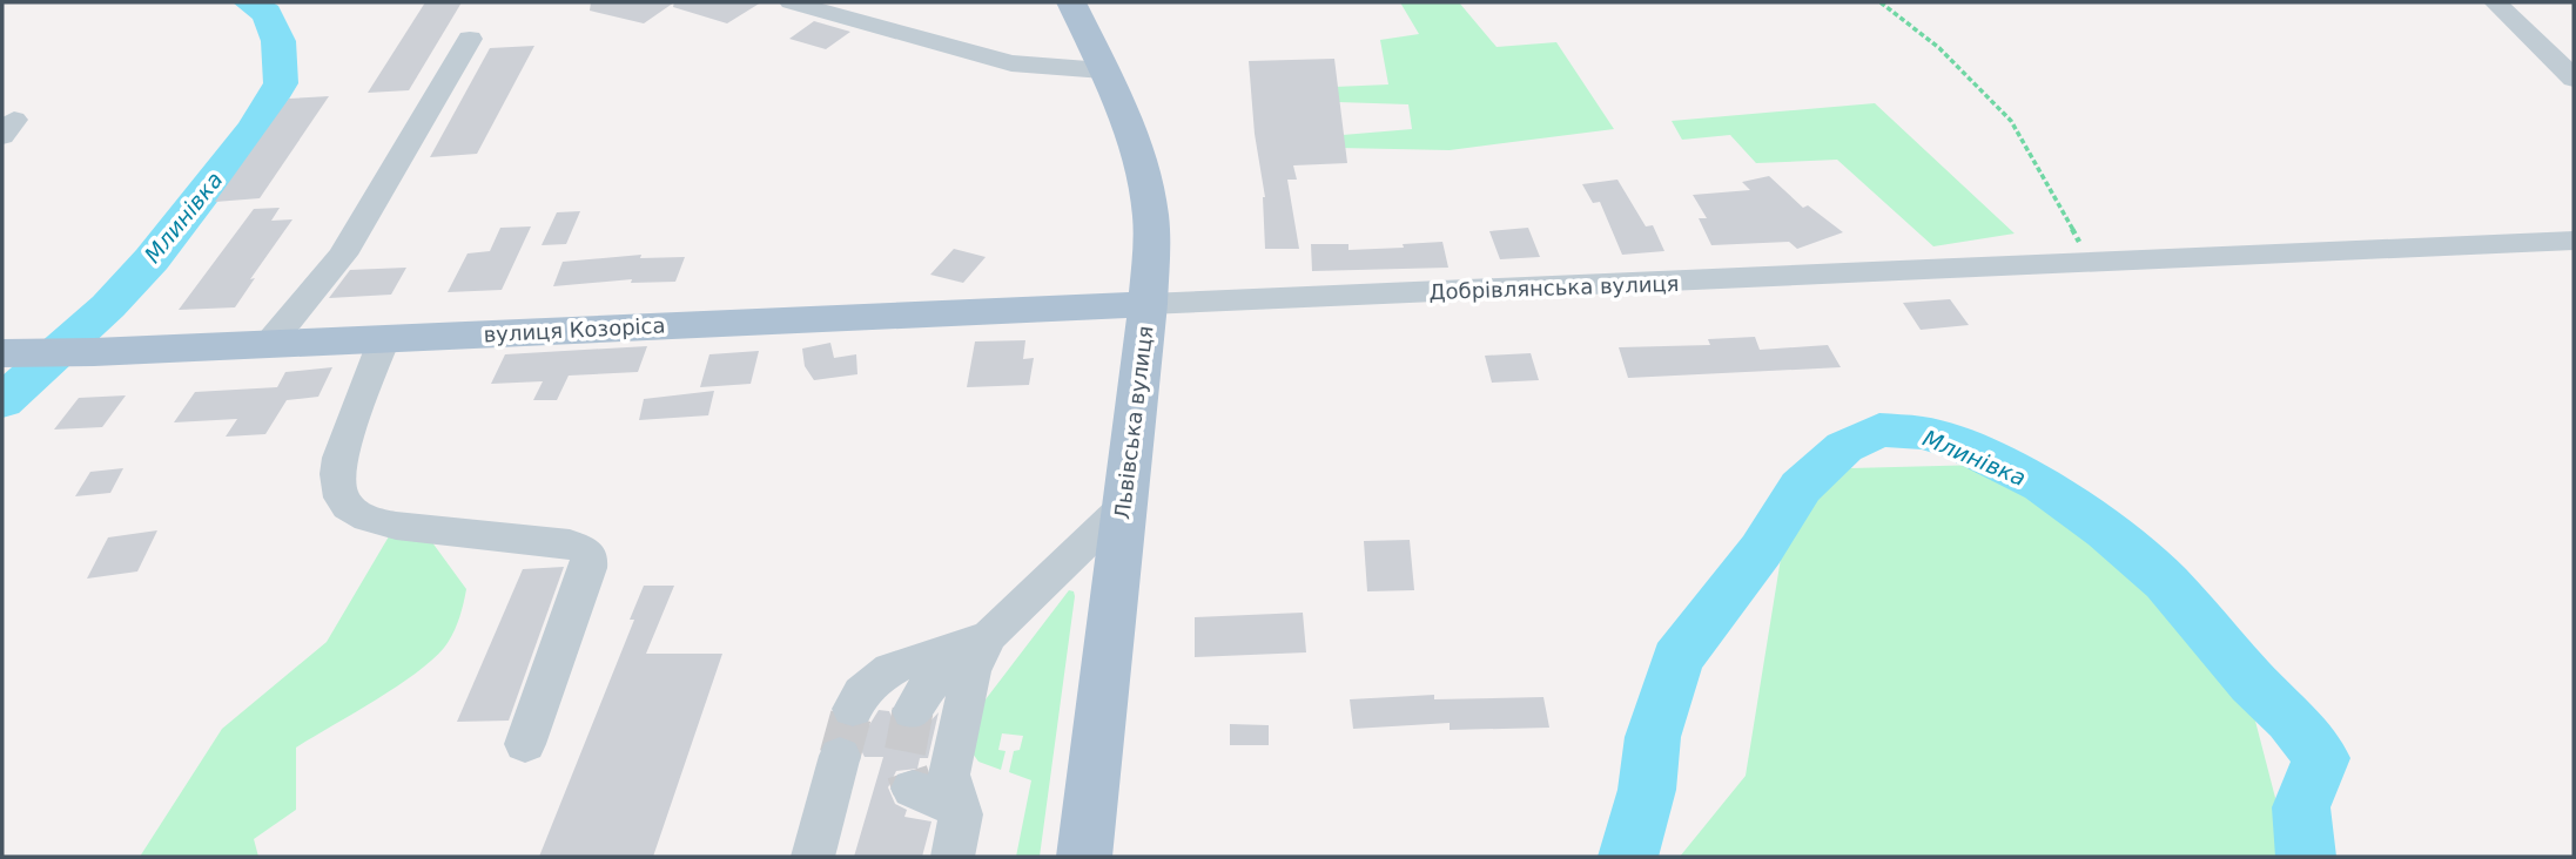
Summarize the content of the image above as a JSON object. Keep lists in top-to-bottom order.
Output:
{
  "streets": {
    "main road": ["вулиця Козоріса", "Львівська вулиця"],
    "street": ["Добрівлянська вулиця"]
  },
  "crossings": [
    ["Добрівлянська вулиця", "вулиця Козоріса"],
    ["Добрівлянська вулиця", "Львівська вулиця"],
    ["вулиця Козоріса", "Львівська вулиця"]
  ],
  "water": ["Млинівка"]
}
